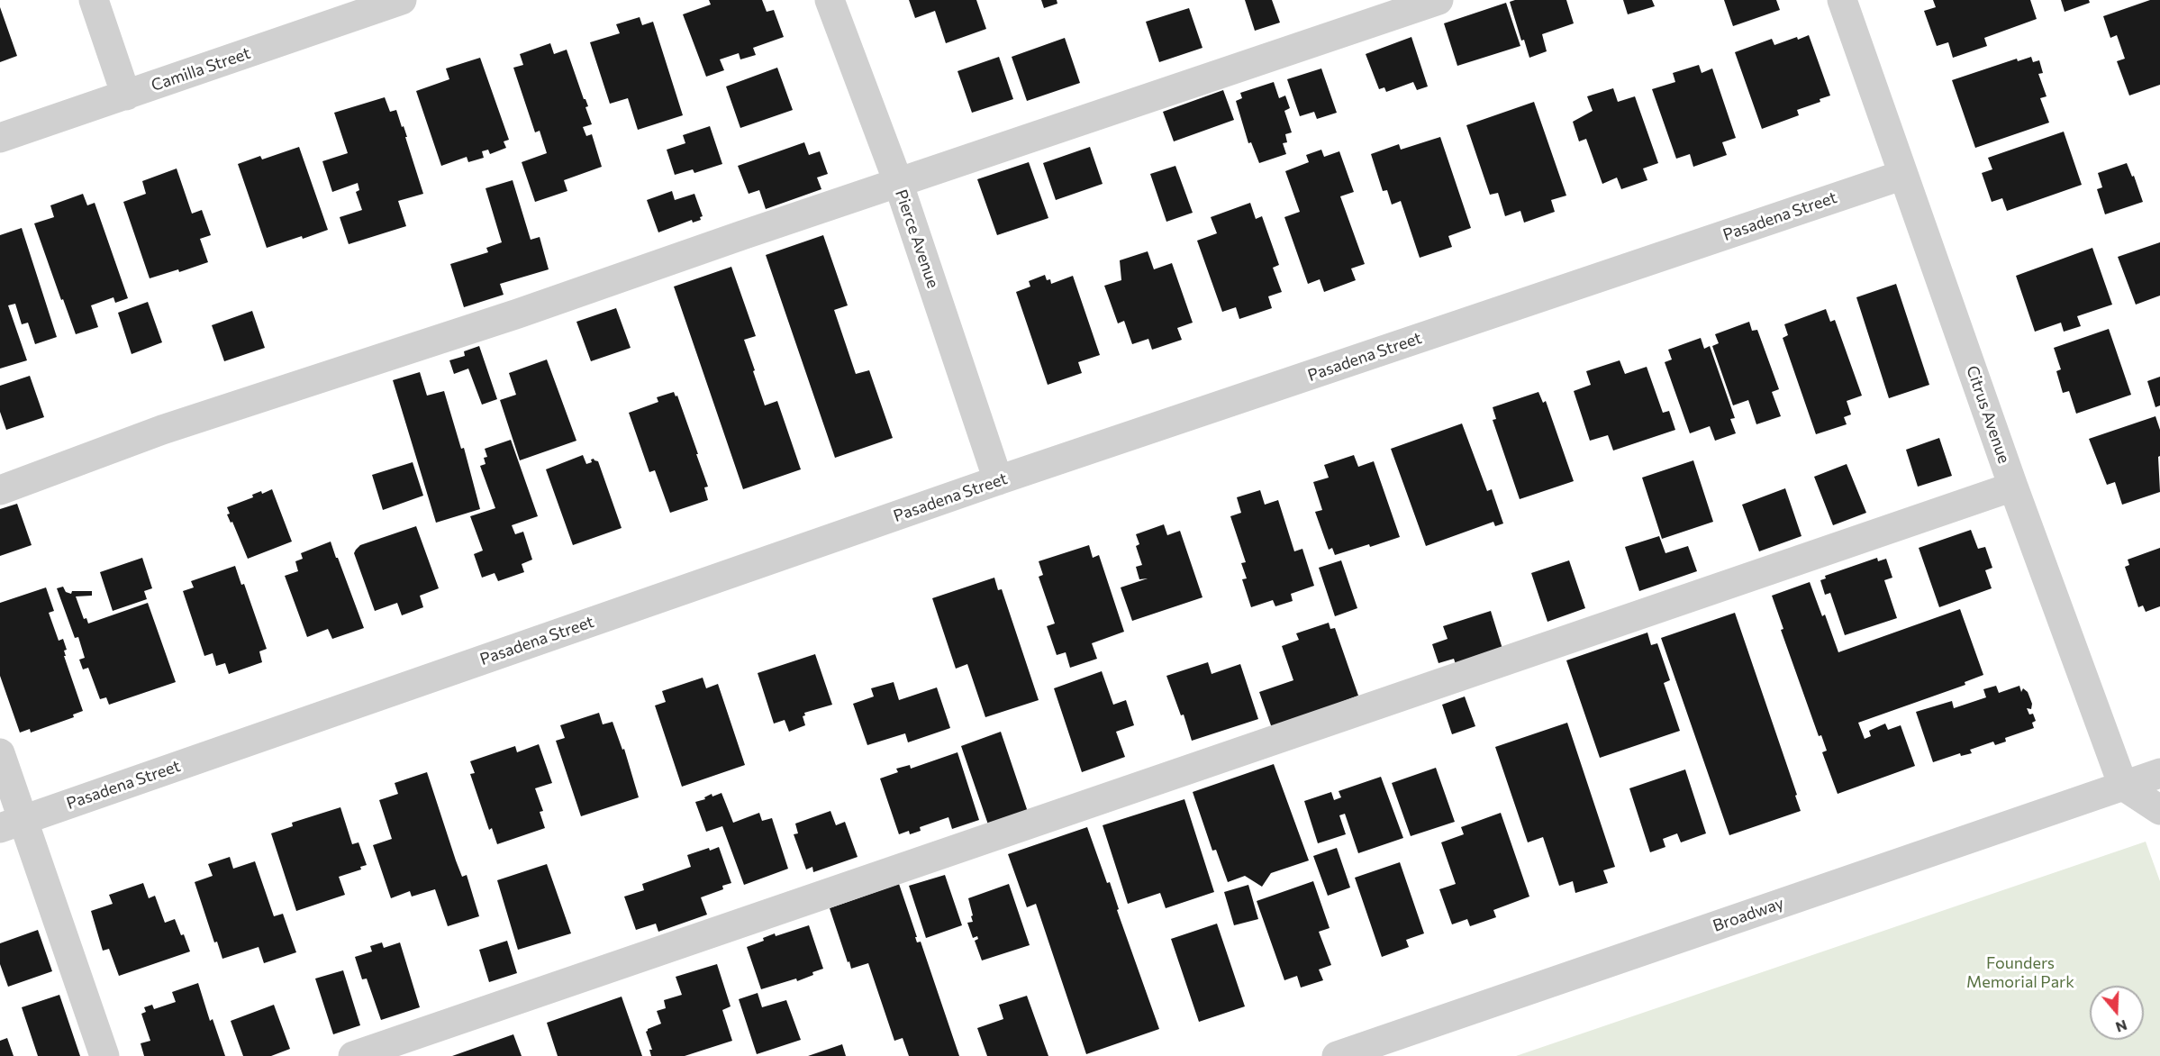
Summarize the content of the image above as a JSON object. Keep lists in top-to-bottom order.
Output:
{
  "streets": {
    "street": [
      "Camilla Street",
      "Pasadena Street",
      "Pierce Avenue",
      "Citrus Avenue",
      "Broadway"
    ]
  },
  "crossings": [
    ["Pasadena Street", "Pierce Avenue"],
    ["Pasadena Street", "Citrus Avenue"],
    ["Citrus Avenue", "Broadway"]
  ],
  "parks": ["Founders Memorial Park"],
  "north": "bottom"
}
